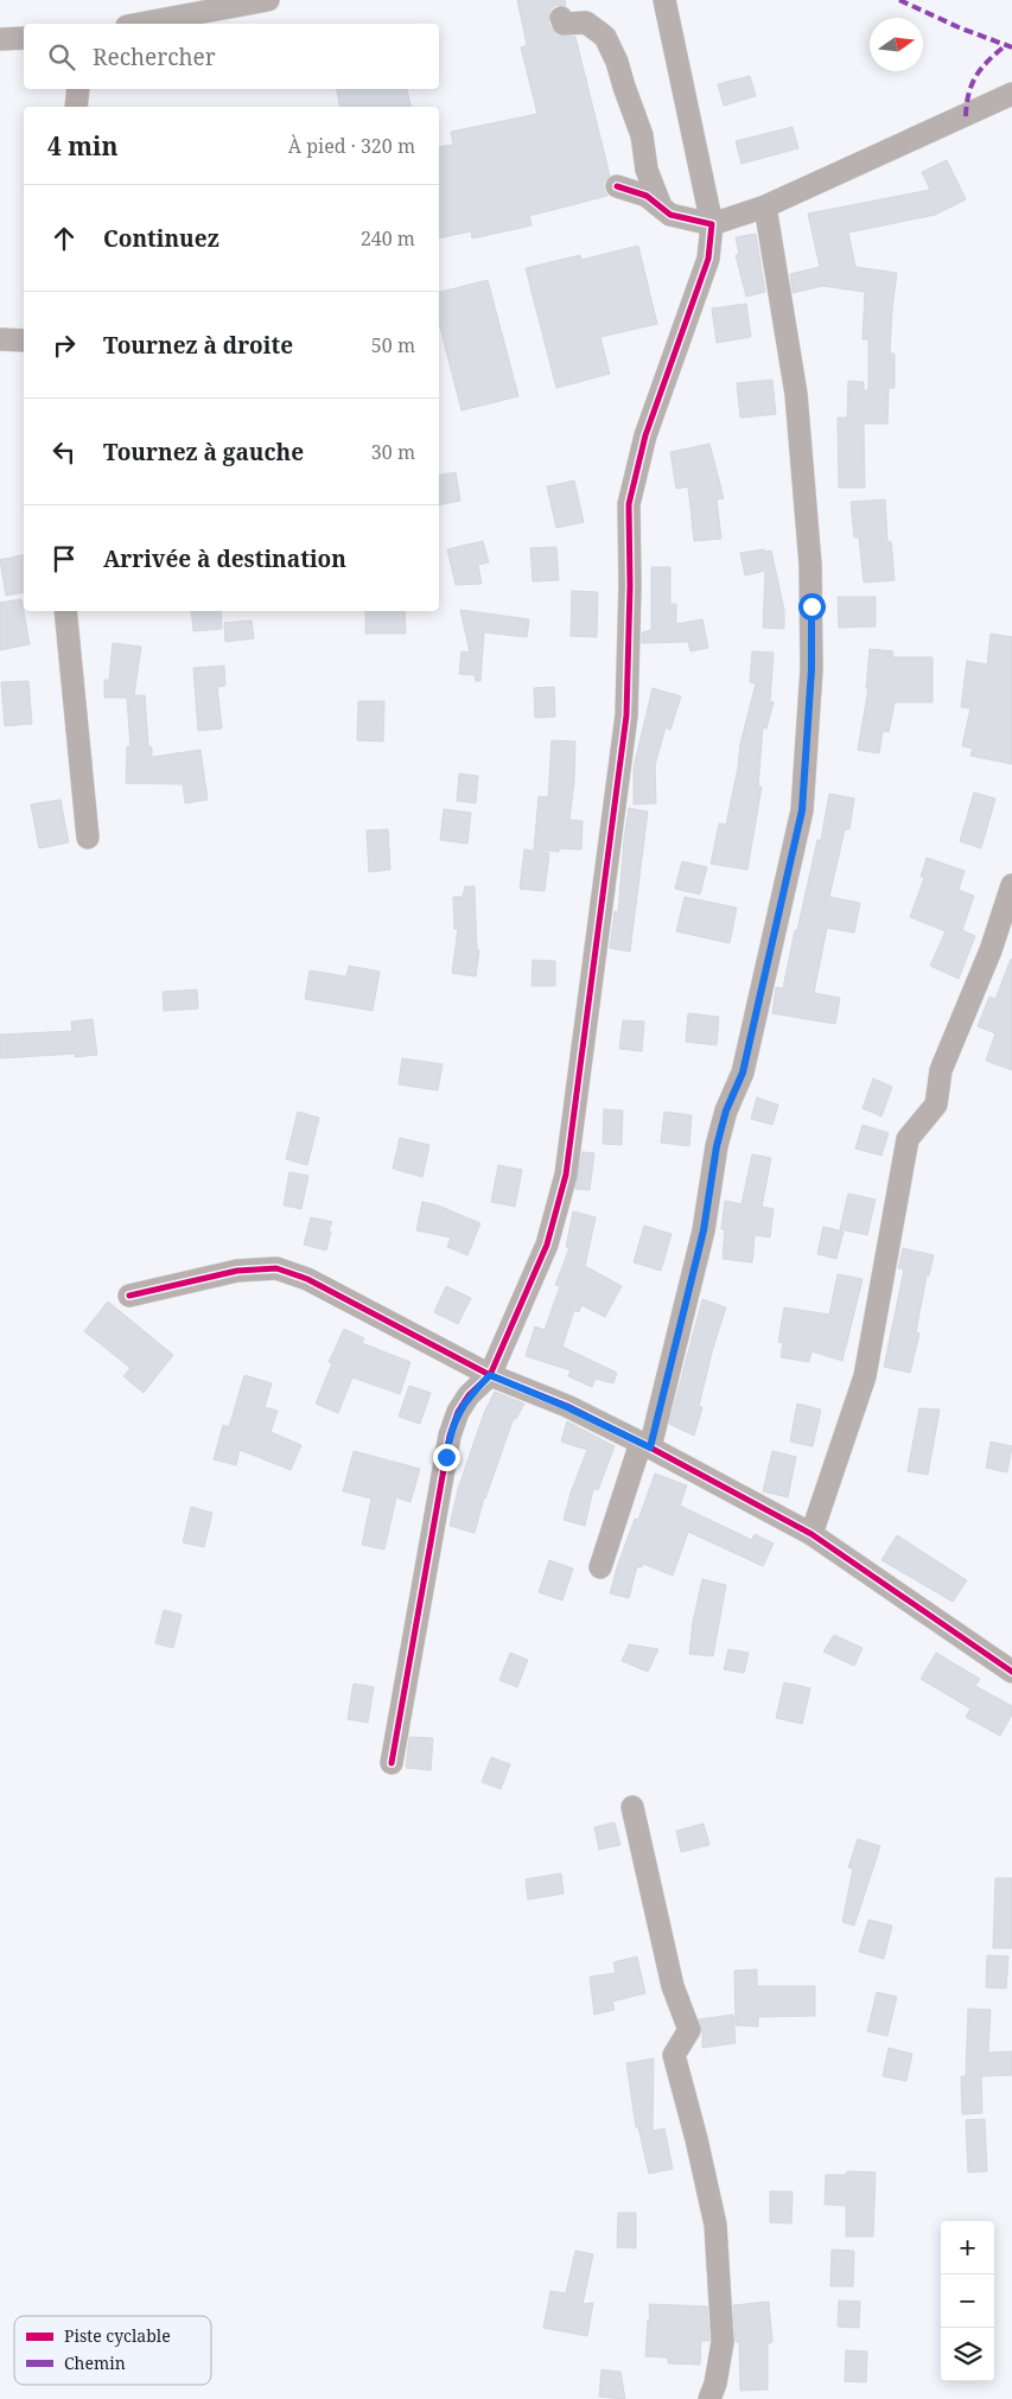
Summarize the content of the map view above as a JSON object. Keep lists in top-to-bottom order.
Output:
{
  "legend": ["Piste cyclable", "Chemin"],
  "north": "right",
  "page": {
    "search": "Rechercher",
    "heading": ["4 min", "À pied · 320 m"],
    "list": [
      ["Continuez", "240 m"],
      ["Tournez à droite", "50 m"],
      ["Tournez à gauche", "30 m"],
      "Arrivée à destination"
    ],
    "map_buttons": ["+", "−"]
  }
}
